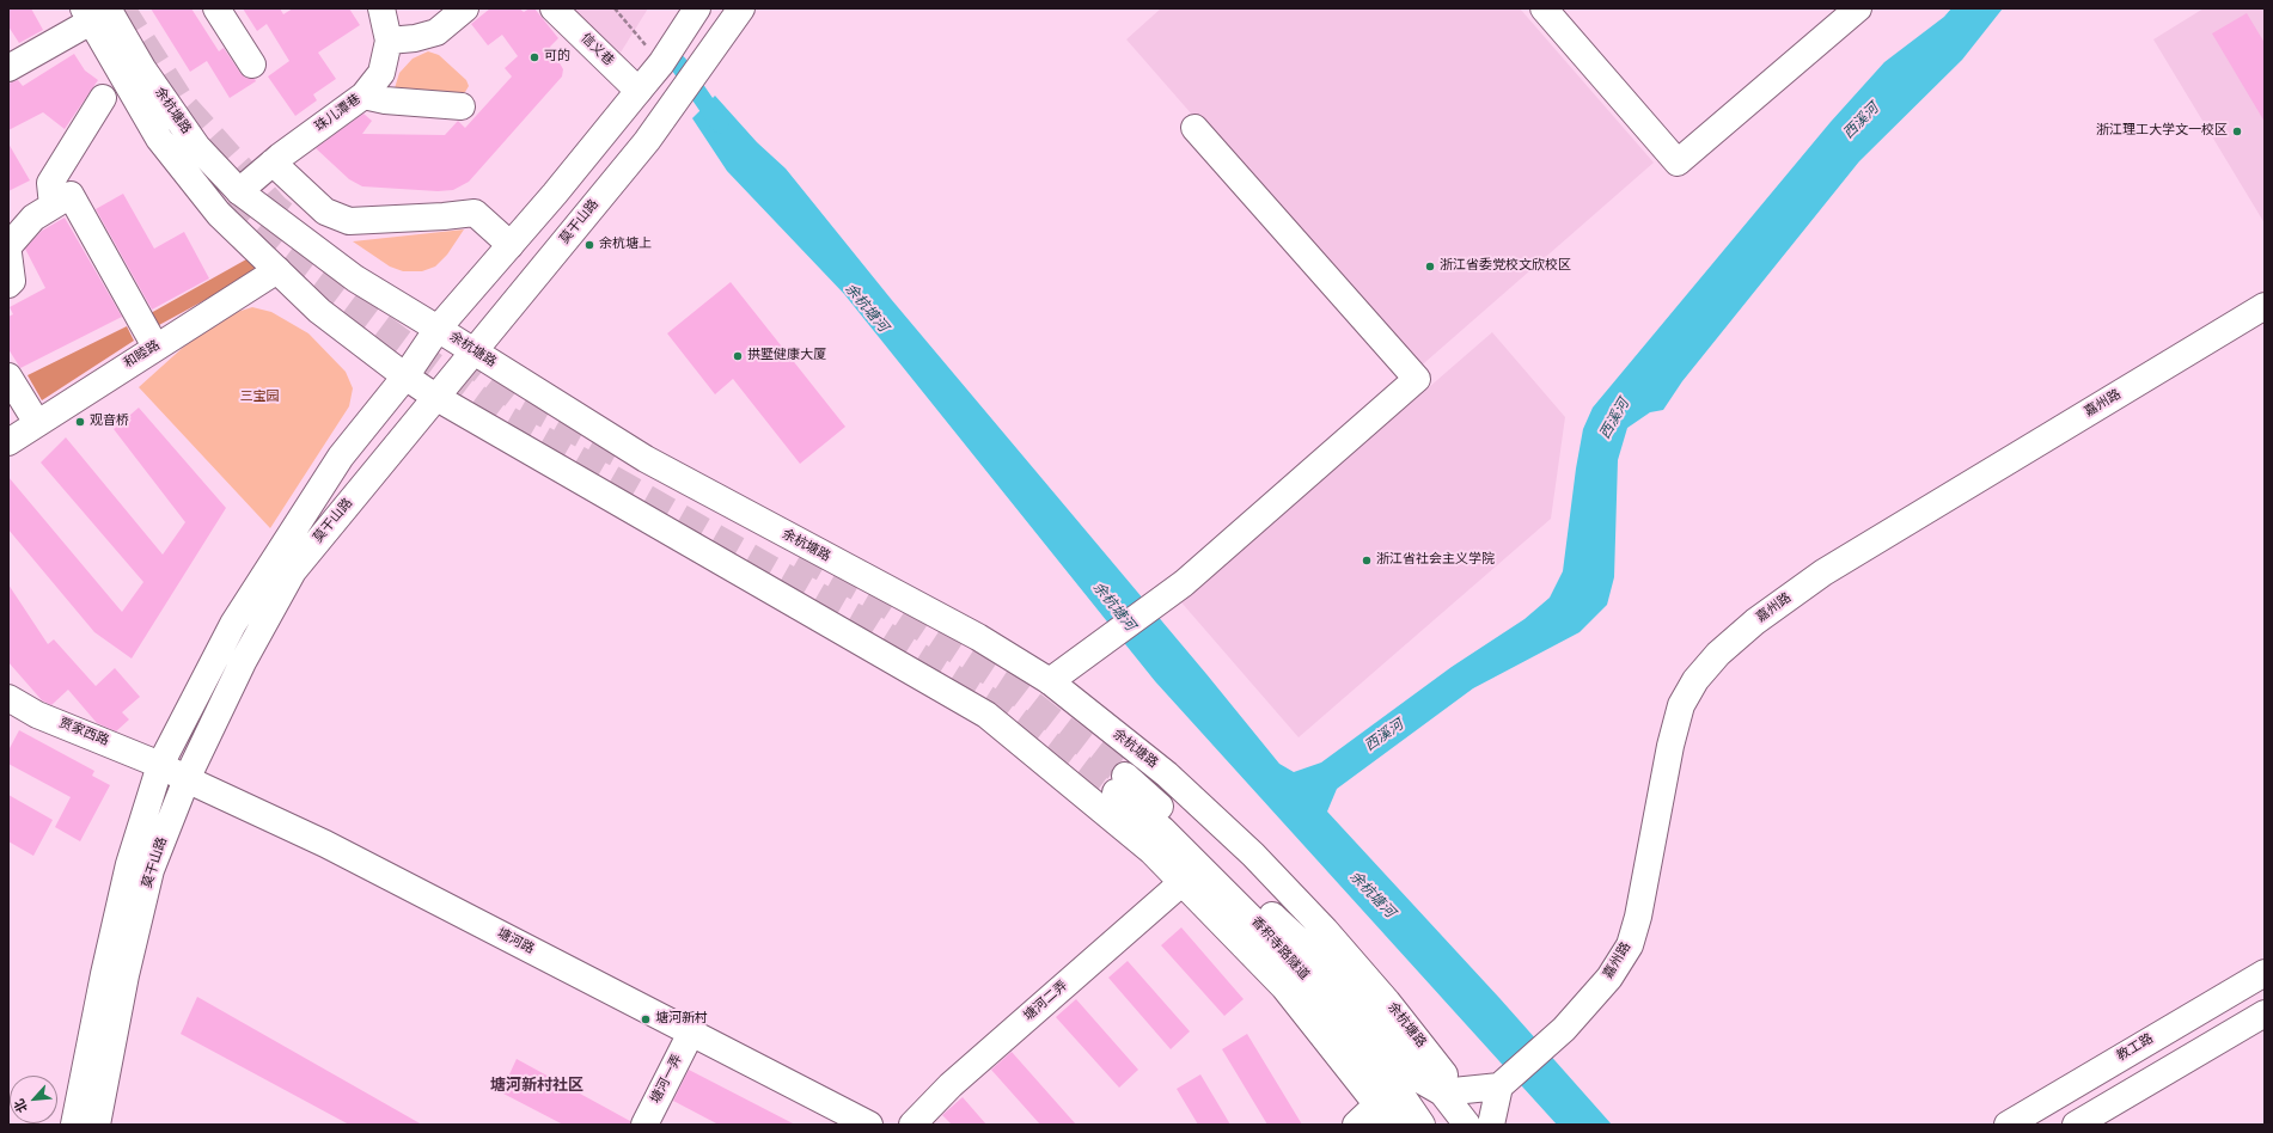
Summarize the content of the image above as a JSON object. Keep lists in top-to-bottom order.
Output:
{
  "streets": {
    "main road": [
      "信义巷",
      "余杭塘路",
      "珠儿潭巷",
      "莫干山路",
      "和睦路",
      "嘉州路",
      "贾家西路",
      "塘河路",
      "香积寺路隧道",
      "塘河二弄",
      "教工路",
      "塘河一弄"
    ]
  },
  "crossings": [
    ["信义巷", "莫干山路"],
    ["余杭塘路", "珠儿潭巷"],
    ["余杭塘路", "莫干山路"],
    ["余杭塘路", "和睦路"],
    ["余杭塘路", "香积寺路隧道"],
    ["余杭塘路", "塘河二弄"],
    ["莫干山路", "贾家西路"],
    ["莫干山路", "塘河路"],
    ["贾家西路", "塘河路"],
    ["塘河路", "塘河一弄"]
  ],
  "districts": ["塘河新村社区"],
  "water": ["西溪河", "余杭塘河"],
  "parks": ["三宝园"],
  "places": [
    "可的",
    "浙江理工大学文一校区",
    "余杭塘上",
    "浙江省委党校文欣校区",
    "拱墅健康大厦",
    "观音桥",
    "浙江省社会主义学院",
    "塘河新村"
  ],
  "north": "bottom left"
}
